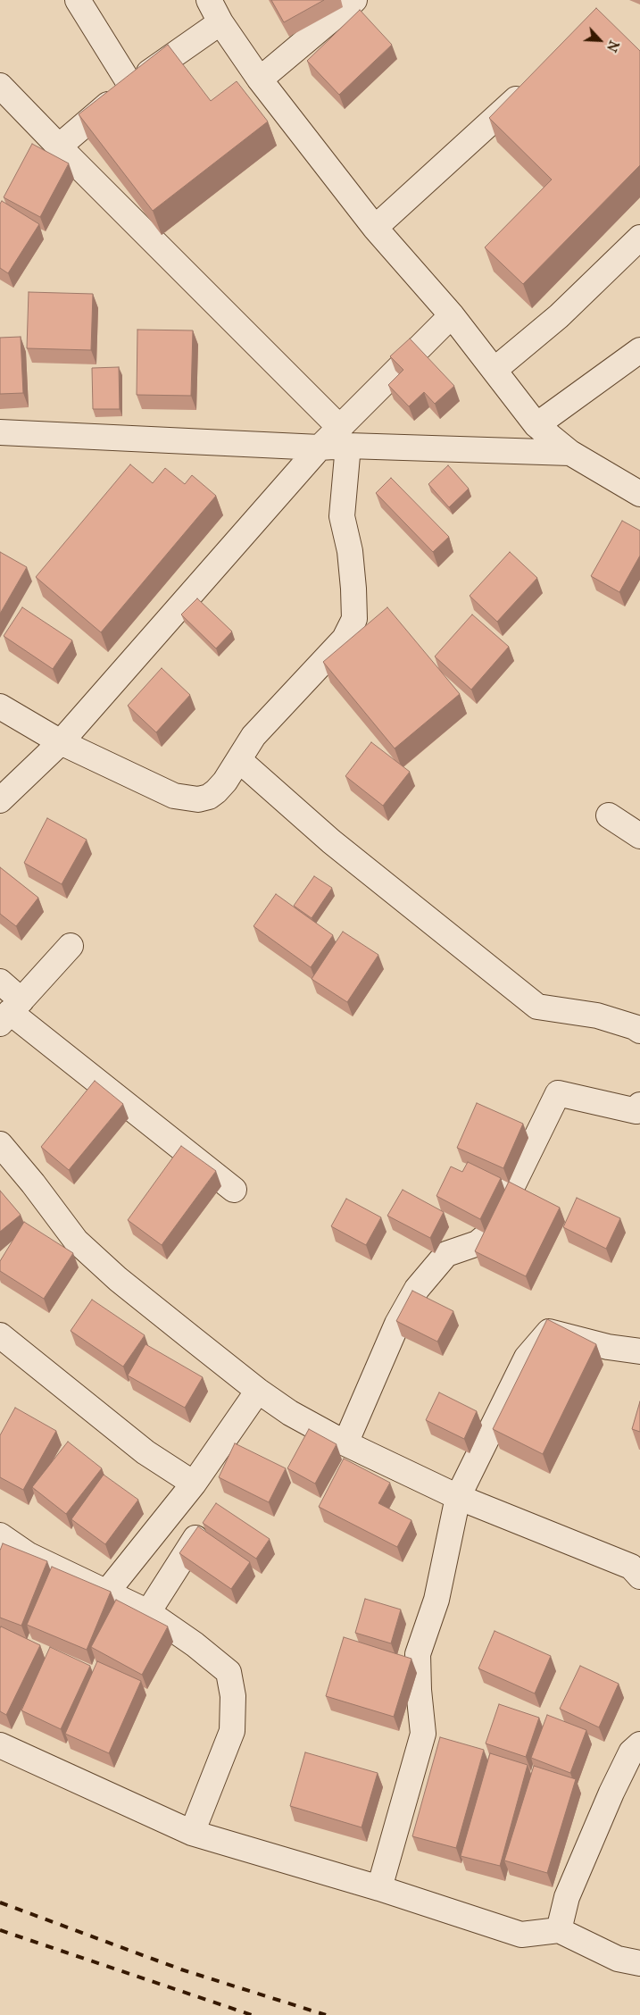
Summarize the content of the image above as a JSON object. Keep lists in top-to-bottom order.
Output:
{
  "north": "bottom right"
}
